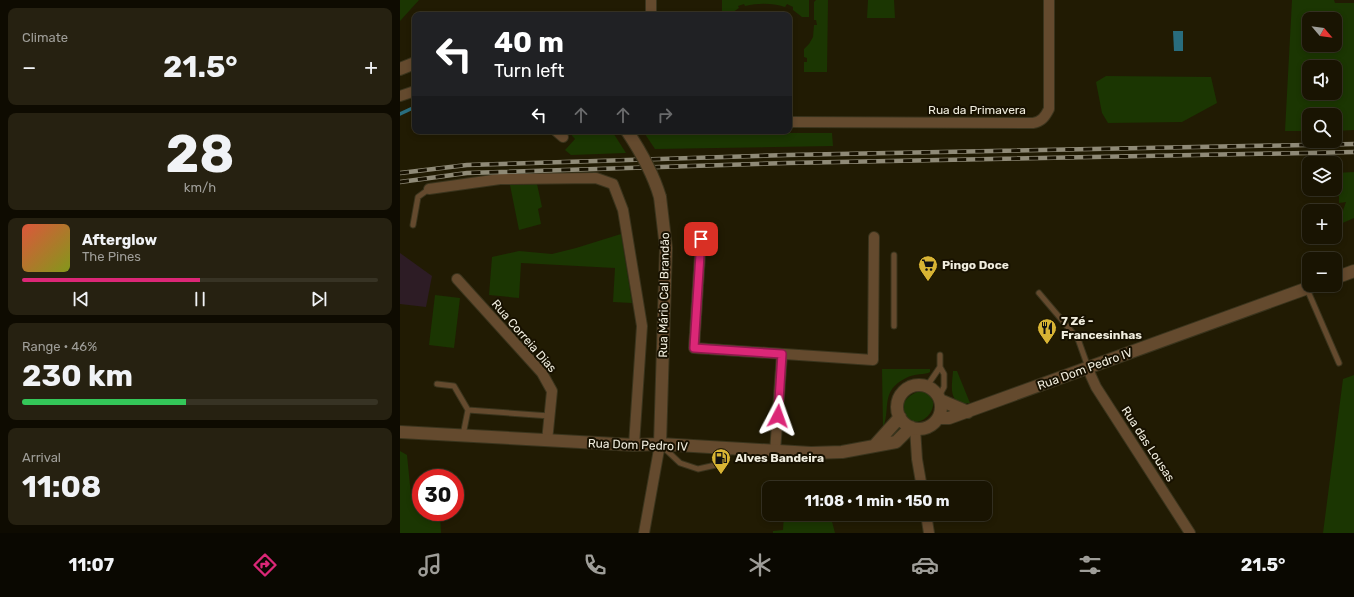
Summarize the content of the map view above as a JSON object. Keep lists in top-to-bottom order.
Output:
{
  "streets": {
    "street": [
      "Rua da Primavera",
      "Rua Mário Cal Brandão",
      "Rua Correia Dias",
      "Rua Dom Pedro IV",
      "Rua das Lousas"
    ]
  },
  "crossings": [
    ["Rua Mário Cal Brandão", "Rua Dom Pedro IV"],
    ["Rua Correia Dias", "Rua Dom Pedro IV"],
    ["Rua Dom Pedro IV", "Rua das Lousas"]
  ],
  "places": {
    "supermarket": ["Pingo Doce"],
    "restaurant": ["7 Zé - Francesinhas"],
    "fuel station": ["Alves Bandeira"]
  },
  "north": "bottom right",
  "page": {
    "tile": [
      "Climate",
      ["28", "km/h"],
      ["Range · 46%", "230 km"],
      ["Arrival", "11:08"]
    ],
    "map_buttons": ["+", "−"],
    "turn": ["40 m", "Turn left"],
    "heat": ["−", "21.5°", "+"],
    "song": ["Afterglow", "The Pines"],
    "limit": "30",
    "trip": "11:08 · 1 min · 150 m",
    "tabs": ["11:07", "21.5°"]
  }
}
